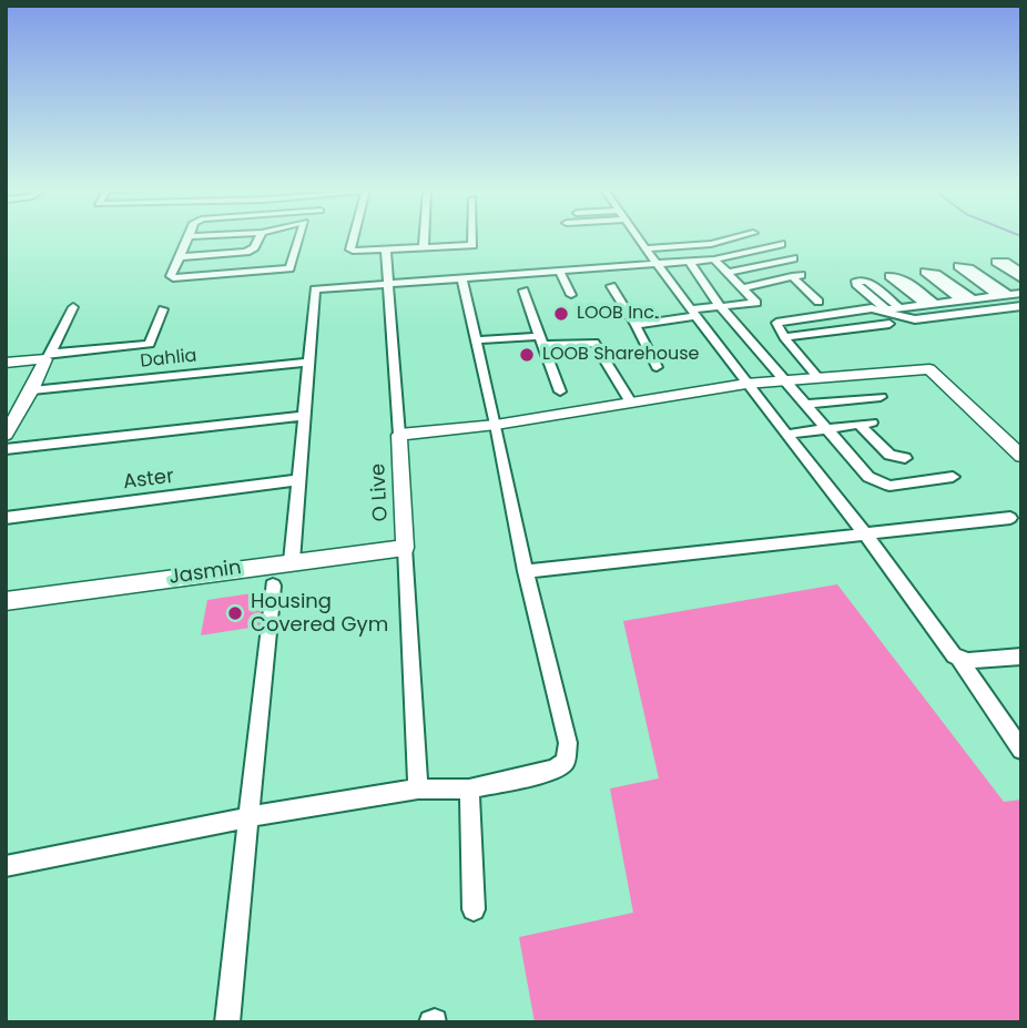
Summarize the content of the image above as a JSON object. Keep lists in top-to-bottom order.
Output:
{
  "streets": {
    "street": [
      "Dahlia",
      "Aster",
      "O Live",
      "Jasmin"
    ]
  },
  "crossings": [
    ["O Live", "Jasmin"]
  ],
  "places": ["LOOB Inc.", "LOOB Sharehouse", "Housing Covered Gym"]
}
